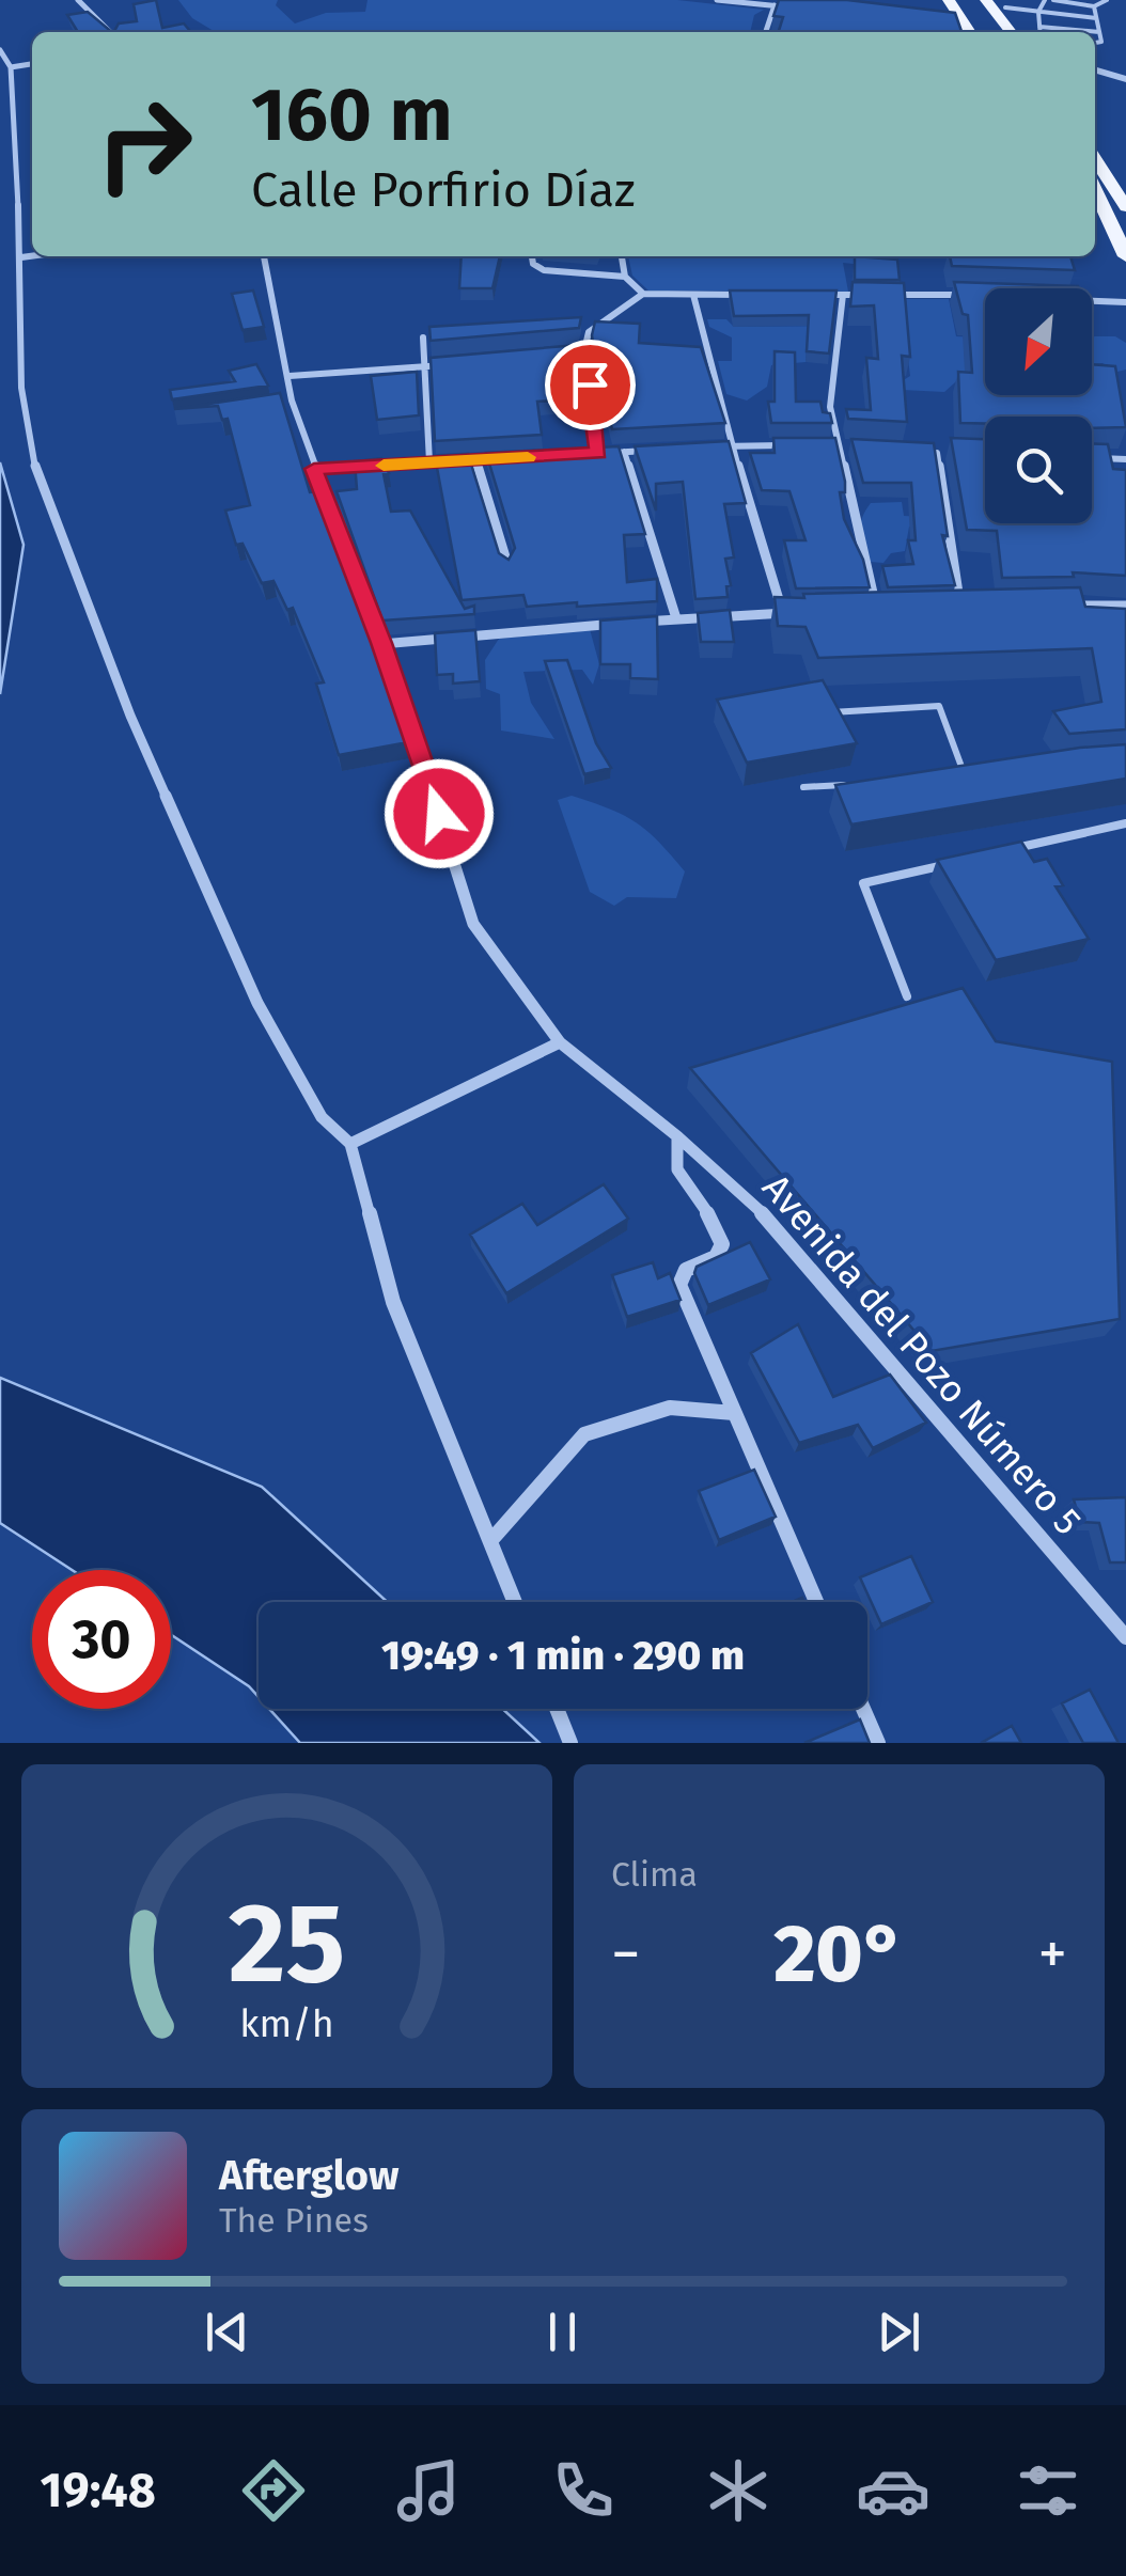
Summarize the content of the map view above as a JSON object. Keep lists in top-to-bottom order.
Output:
{
  "streets": {
    "street": ["Avenida del Pozo Número 5"]
  },
  "north": "bottom left",
  "page": {
    "turn": ["160 m", "Calle Porfirio Díaz"],
    "limit": "30",
    "trip": "19:49 · 1 min · 290 m",
    "tile": "Clima",
    "heat": ["−", "20°", "+"],
    "song": ["Afterglow", "The Pines"],
    "tabs": "19:48",
    "gauge": ["25", "km/h"]
  }
}
